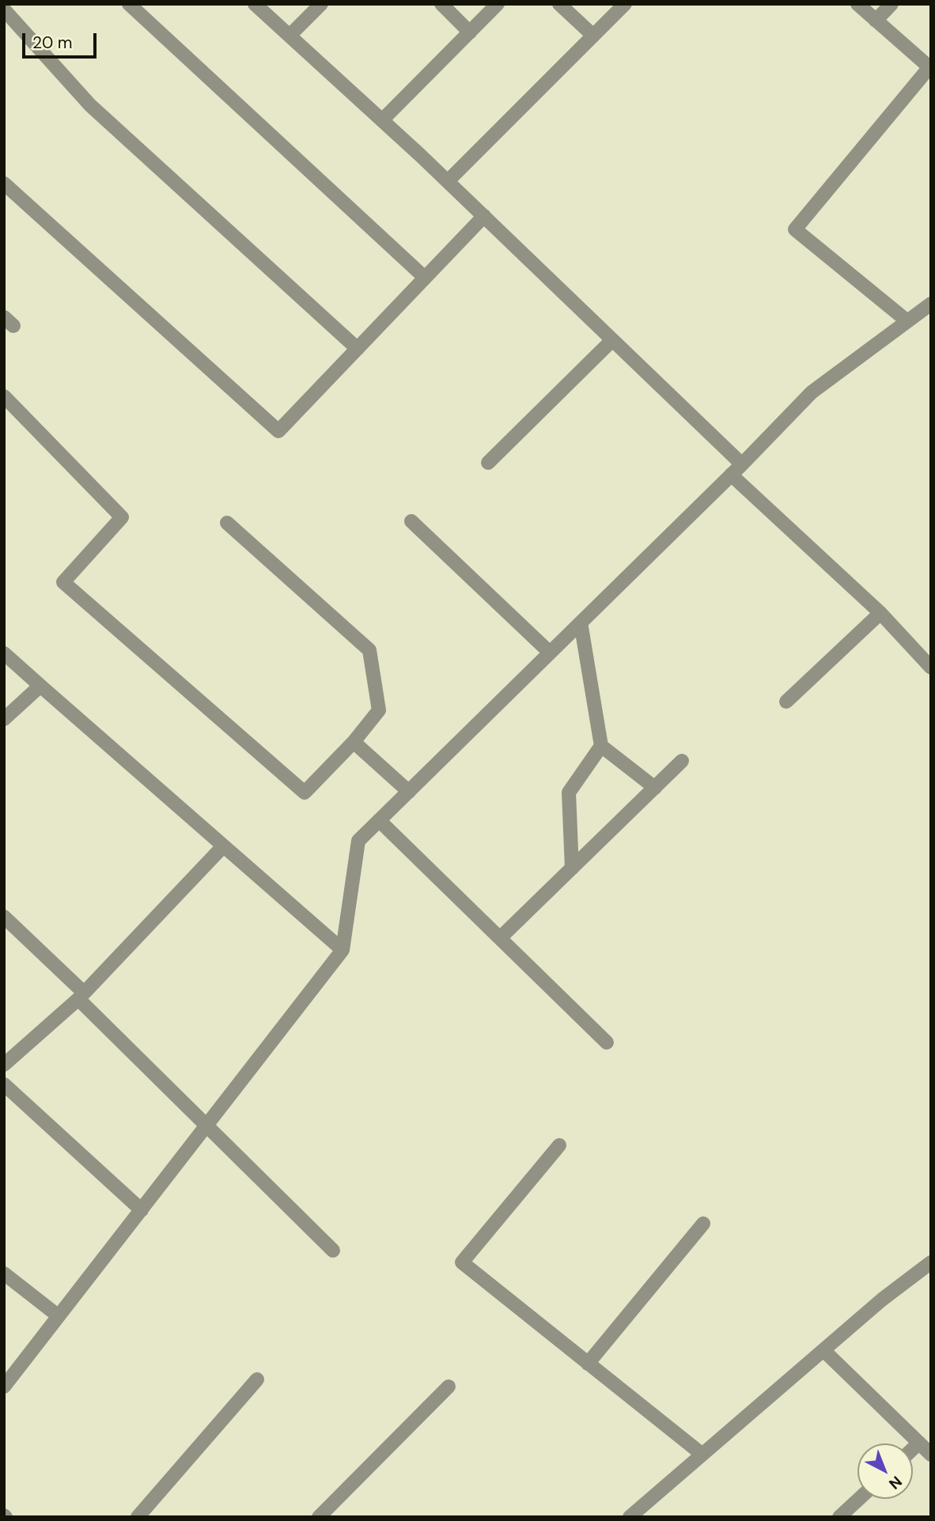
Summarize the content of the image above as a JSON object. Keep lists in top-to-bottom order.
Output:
{
  "scale_bar": "20 m",
  "north": "bottom right"
}
